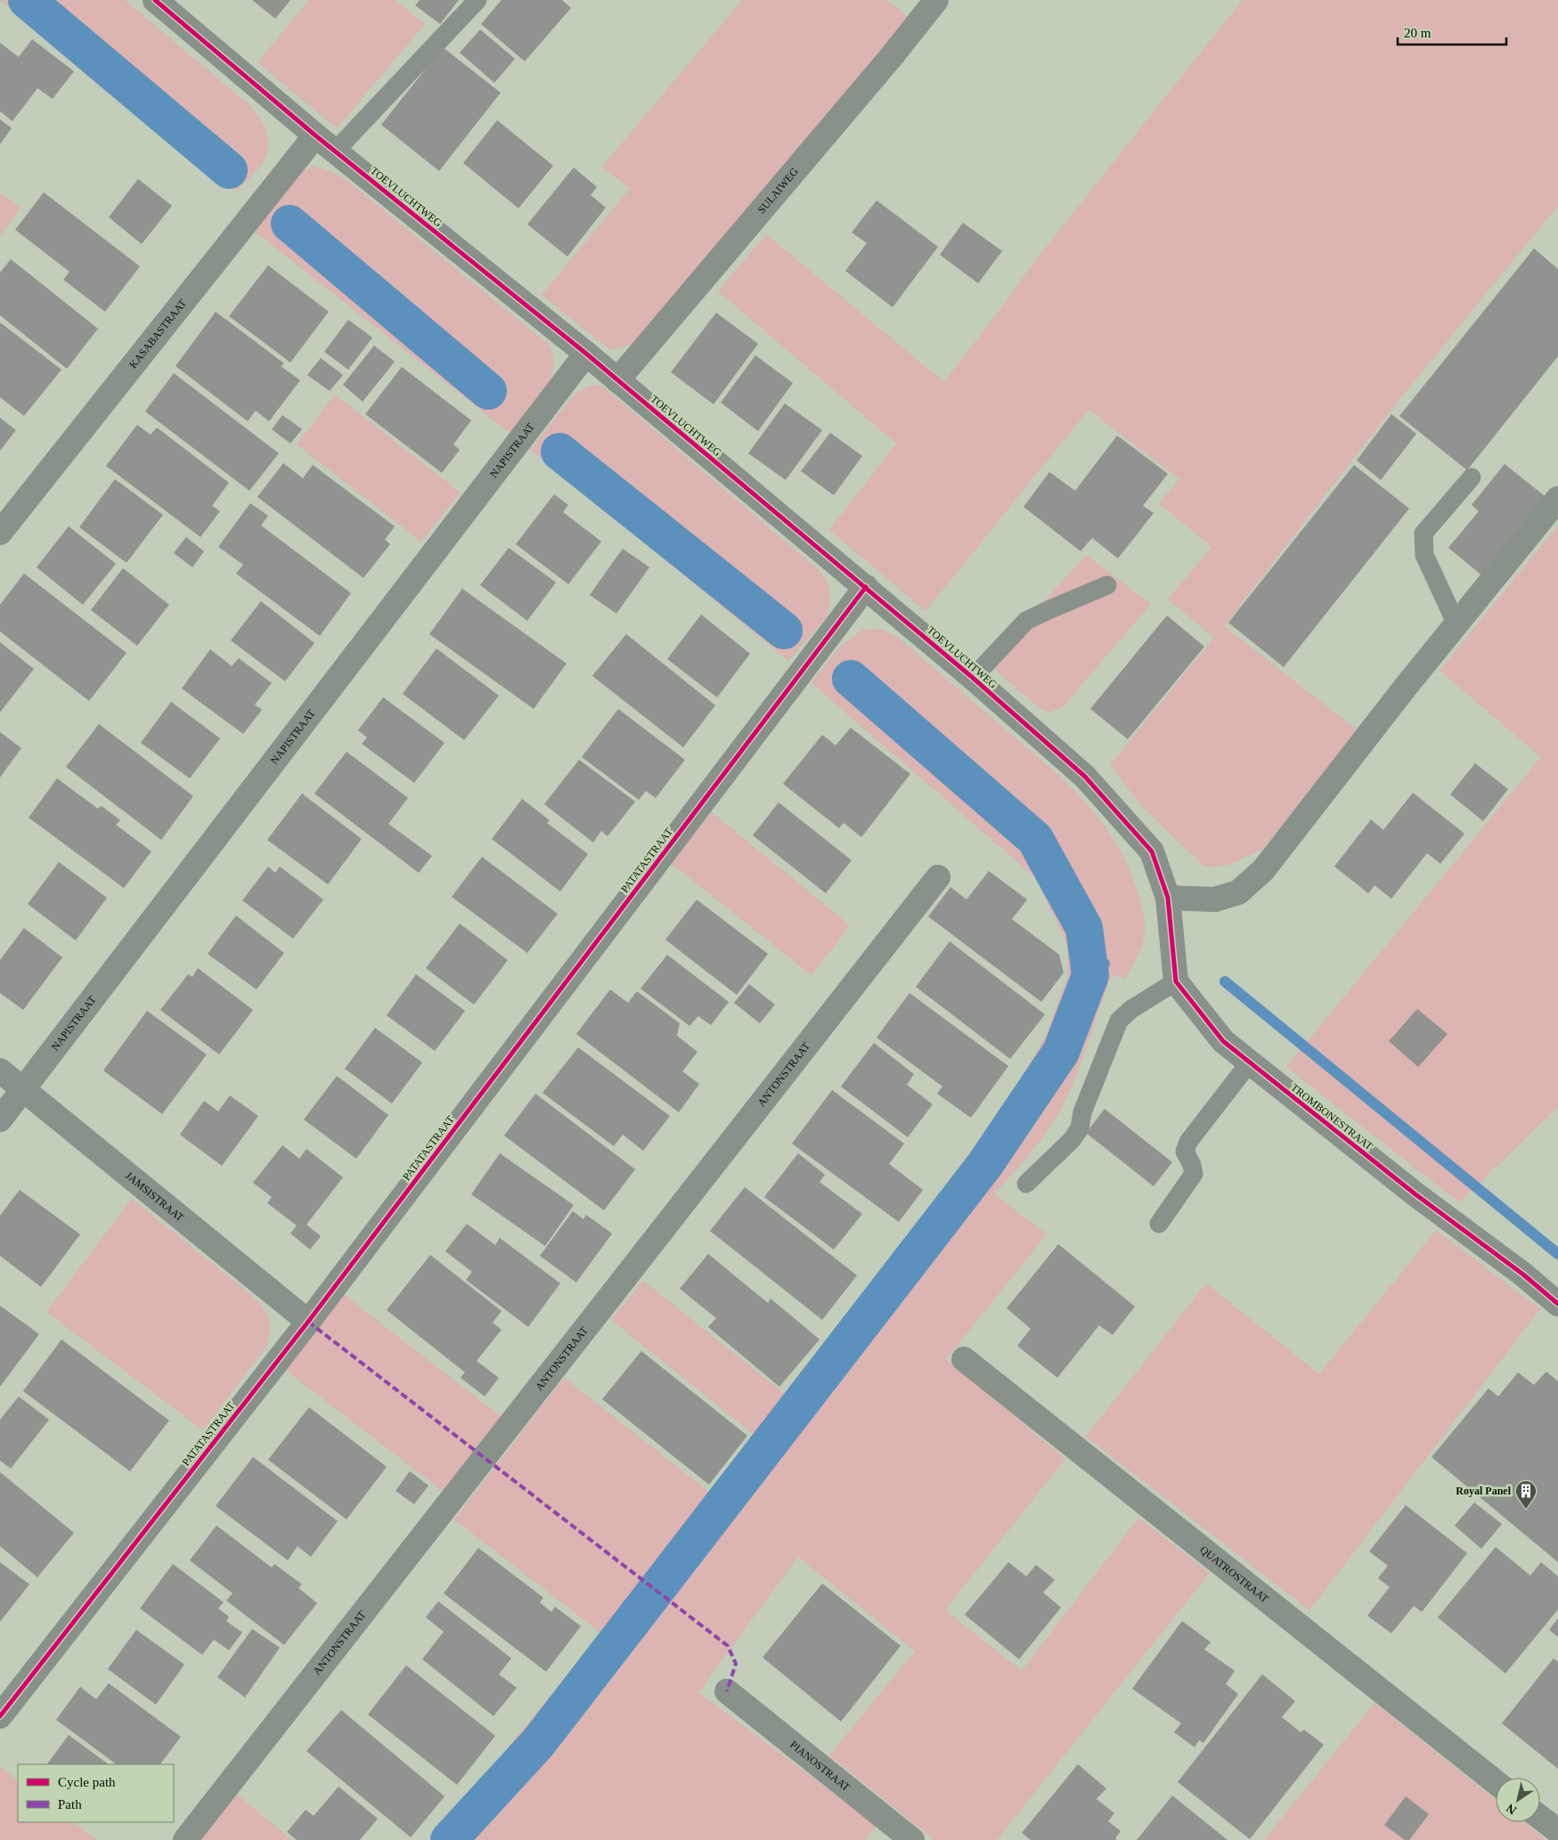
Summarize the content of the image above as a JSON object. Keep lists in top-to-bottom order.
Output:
{
  "streets": {
    "street": [
      "SULAIWEG",
      "TOEVLUCHTWEG",
      "KASABASTRAAT",
      "NAPISTRAAT",
      "PATATASTRAAT",
      "ANTONSTRAAT",
      "TROMBONESTRAAT",
      "JAMSISTRAAT",
      "QUATROSTRAAT",
      "PIANOSTRAAT"
    ]
  },
  "crossings": [
    ["SULAIWEG", "TOEVLUCHTWEG"],
    ["TOEVLUCHTWEG", "KASABASTRAAT"],
    ["TOEVLUCHTWEG", "NAPISTRAAT"],
    ["TOEVLUCHTWEG", "PATATASTRAAT"],
    ["NAPISTRAAT", "JAMSISTRAAT"],
    ["PATATASTRAAT", "JAMSISTRAAT"]
  ],
  "places": {
    "building": ["Royal Panel"]
  },
  "legend": ["Cycle path", "Path"],
  "scale_bar": "20 m",
  "north": "bottom left"
}
